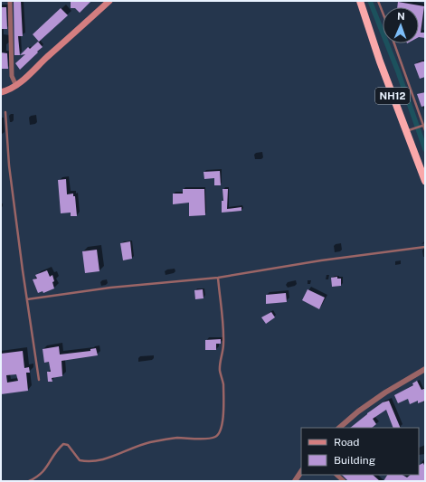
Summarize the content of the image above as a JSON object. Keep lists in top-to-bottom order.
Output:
{
  "streets": {
    "highway": ["NH12"]
  },
  "legend": ["Road", "Building"],
  "north": "top"
}
